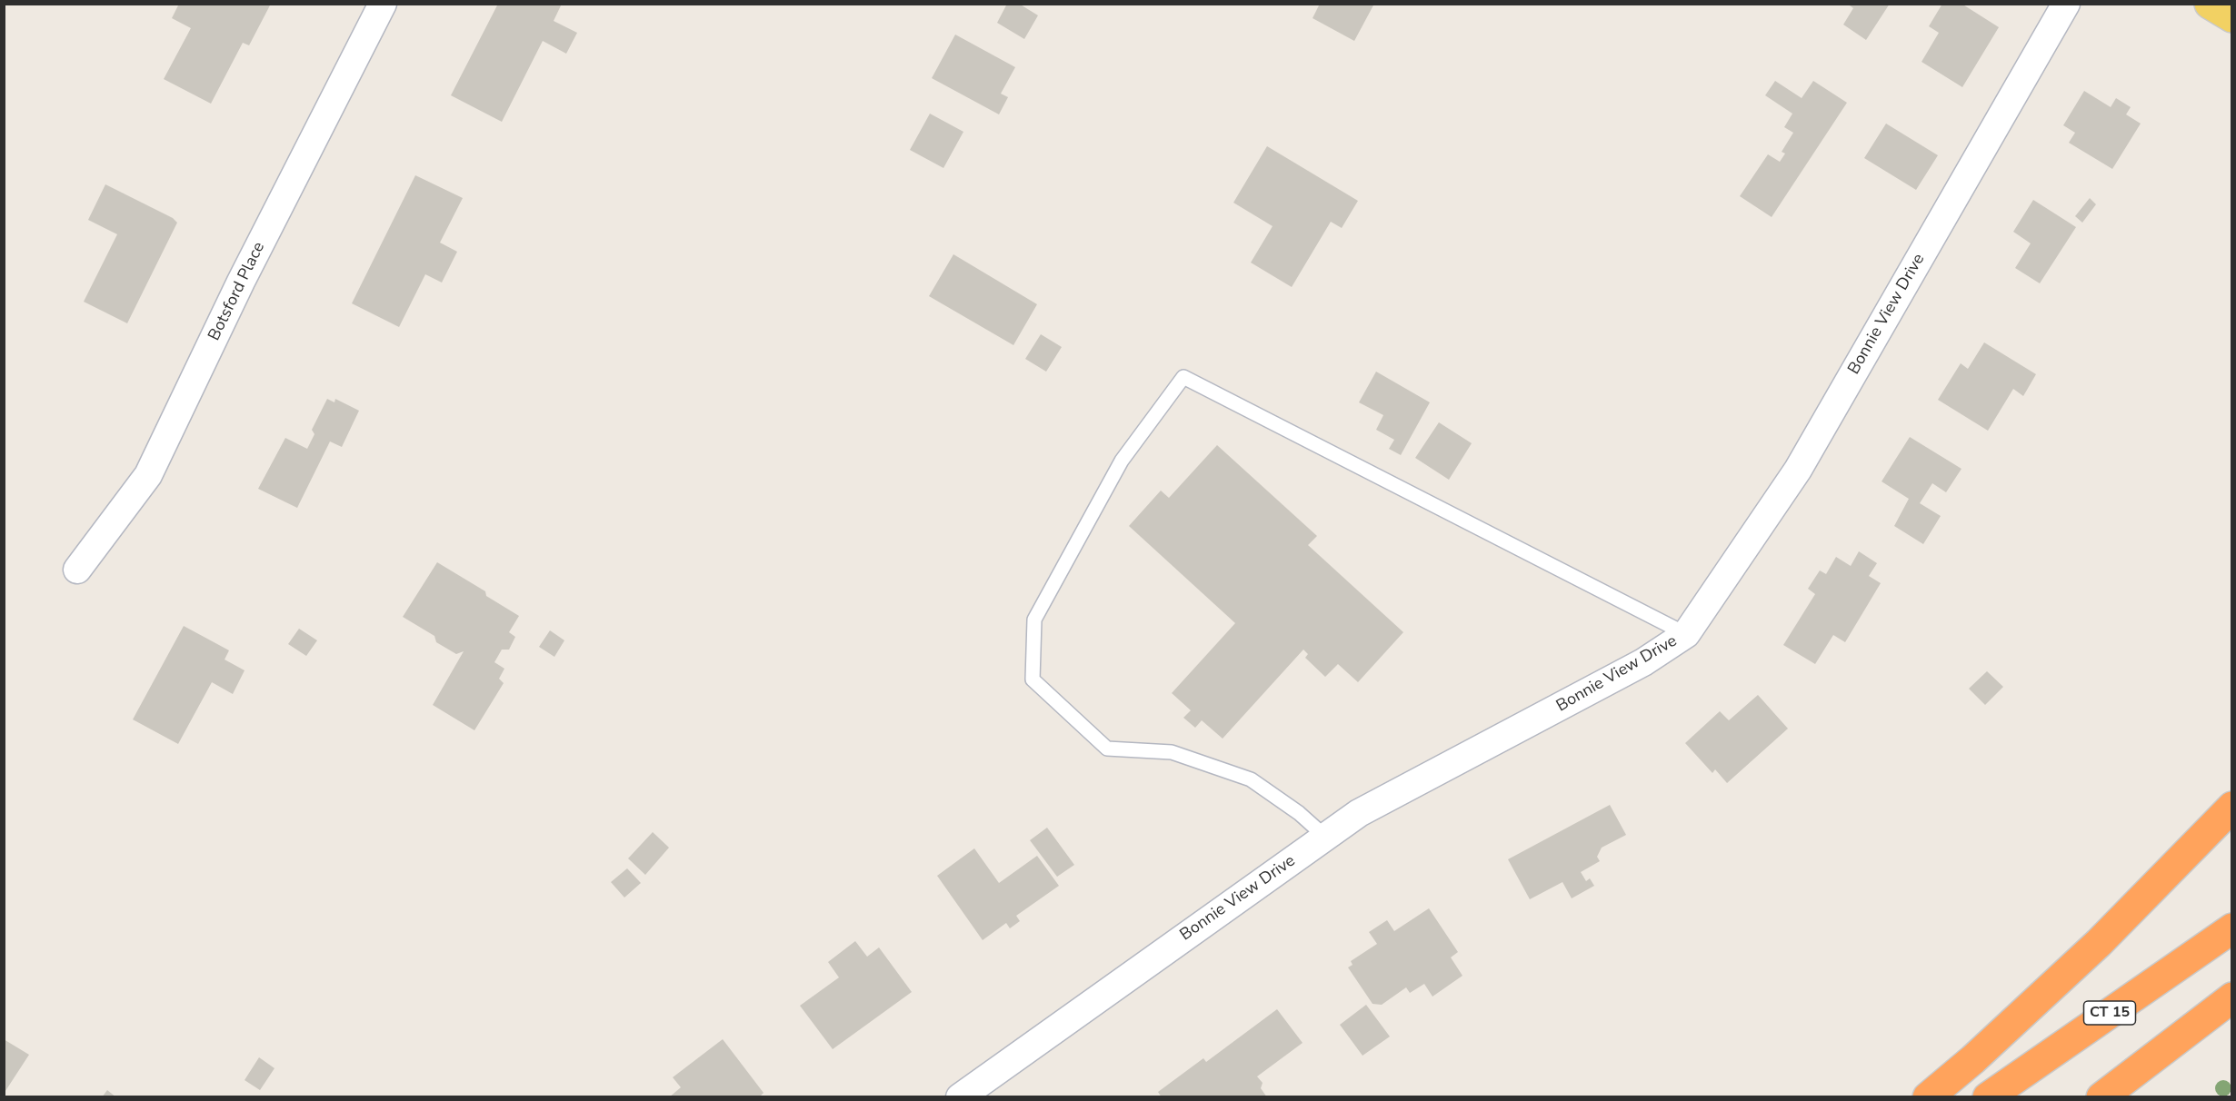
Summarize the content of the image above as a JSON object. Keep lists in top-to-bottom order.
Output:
{
  "streets": {
    "highway": ["CT 15"],
    "street": ["Botsford Place", "Bonnie View Drive"]
  }
}
